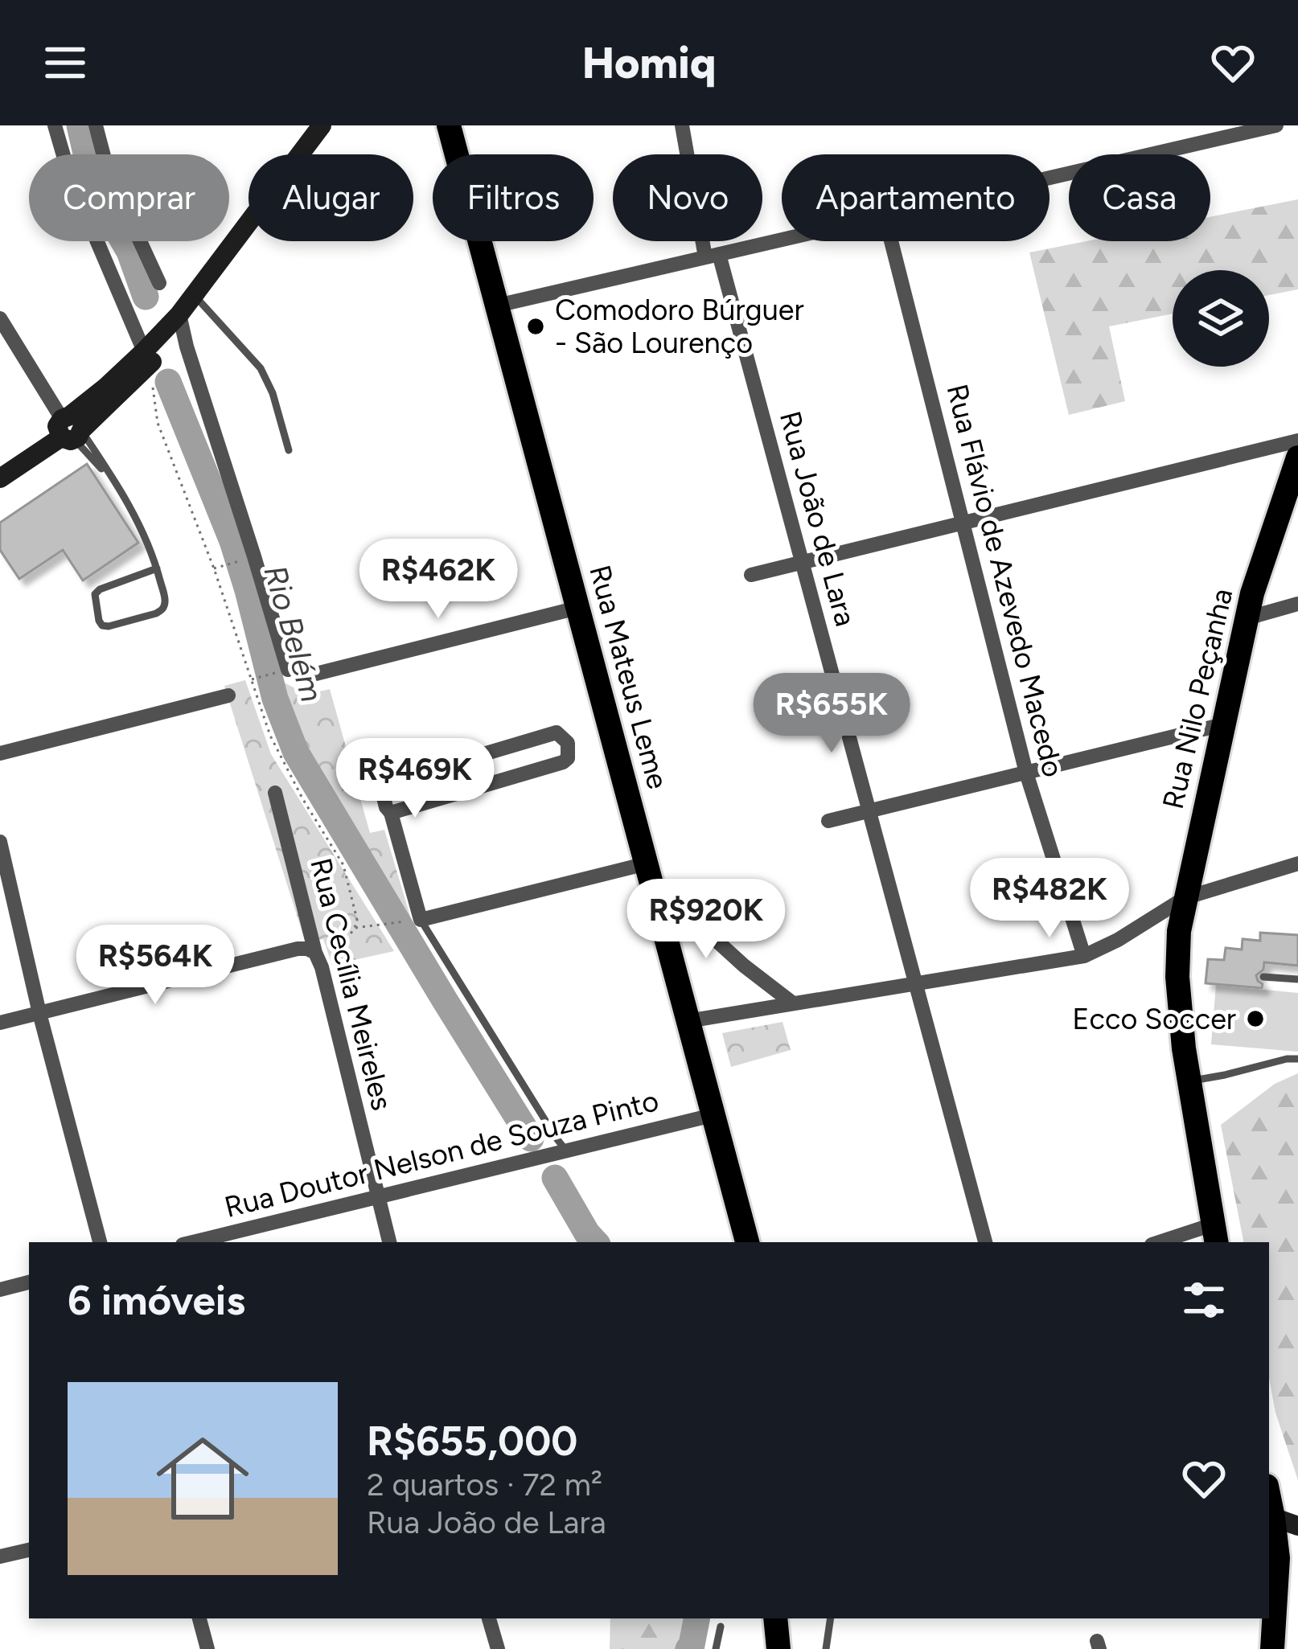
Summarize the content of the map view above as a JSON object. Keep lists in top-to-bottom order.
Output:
{
  "streets": {
    "main road": ["Rua Mateus Leme", "Rua Nilo Peçanha"],
    "street": [
      "Rua João de Lara",
      "Rua Flávio de Azevedo Macedo",
      "Rua Cecília Meireles",
      "Rua Doutor Nelson de Souza Pinto"
    ]
  },
  "crossings": [
    ["Rua Mateus Leme", "Rua Doutor Nelson de Souza Pinto"],
    ["Rua Cecília Meireles", "Rua Doutor Nelson de Souza Pinto"]
  ],
  "water": ["Rio Belém"],
  "places": ["Comodoro Búrguer - São Lourenço", "Ecco Soccer"],
  "page": {
    "header": "Homiq",
    "chip": [
      "Comprar",
      "Alugar",
      "Filtros",
      "Novo",
      "Apartamento",
      "Casa"
    ],
    "price": [
      "R$462K",
      "R$655K",
      "R$469K",
      "R$482K",
      "R$920K",
      "R$564K"
    ],
    "heading": "6 imóveis",
    "list": [
      {
        "name": "R$655,000",
        "note": "2 quartos · 72 m² · Rua João de Lara"
      }
    ]
  }
}
